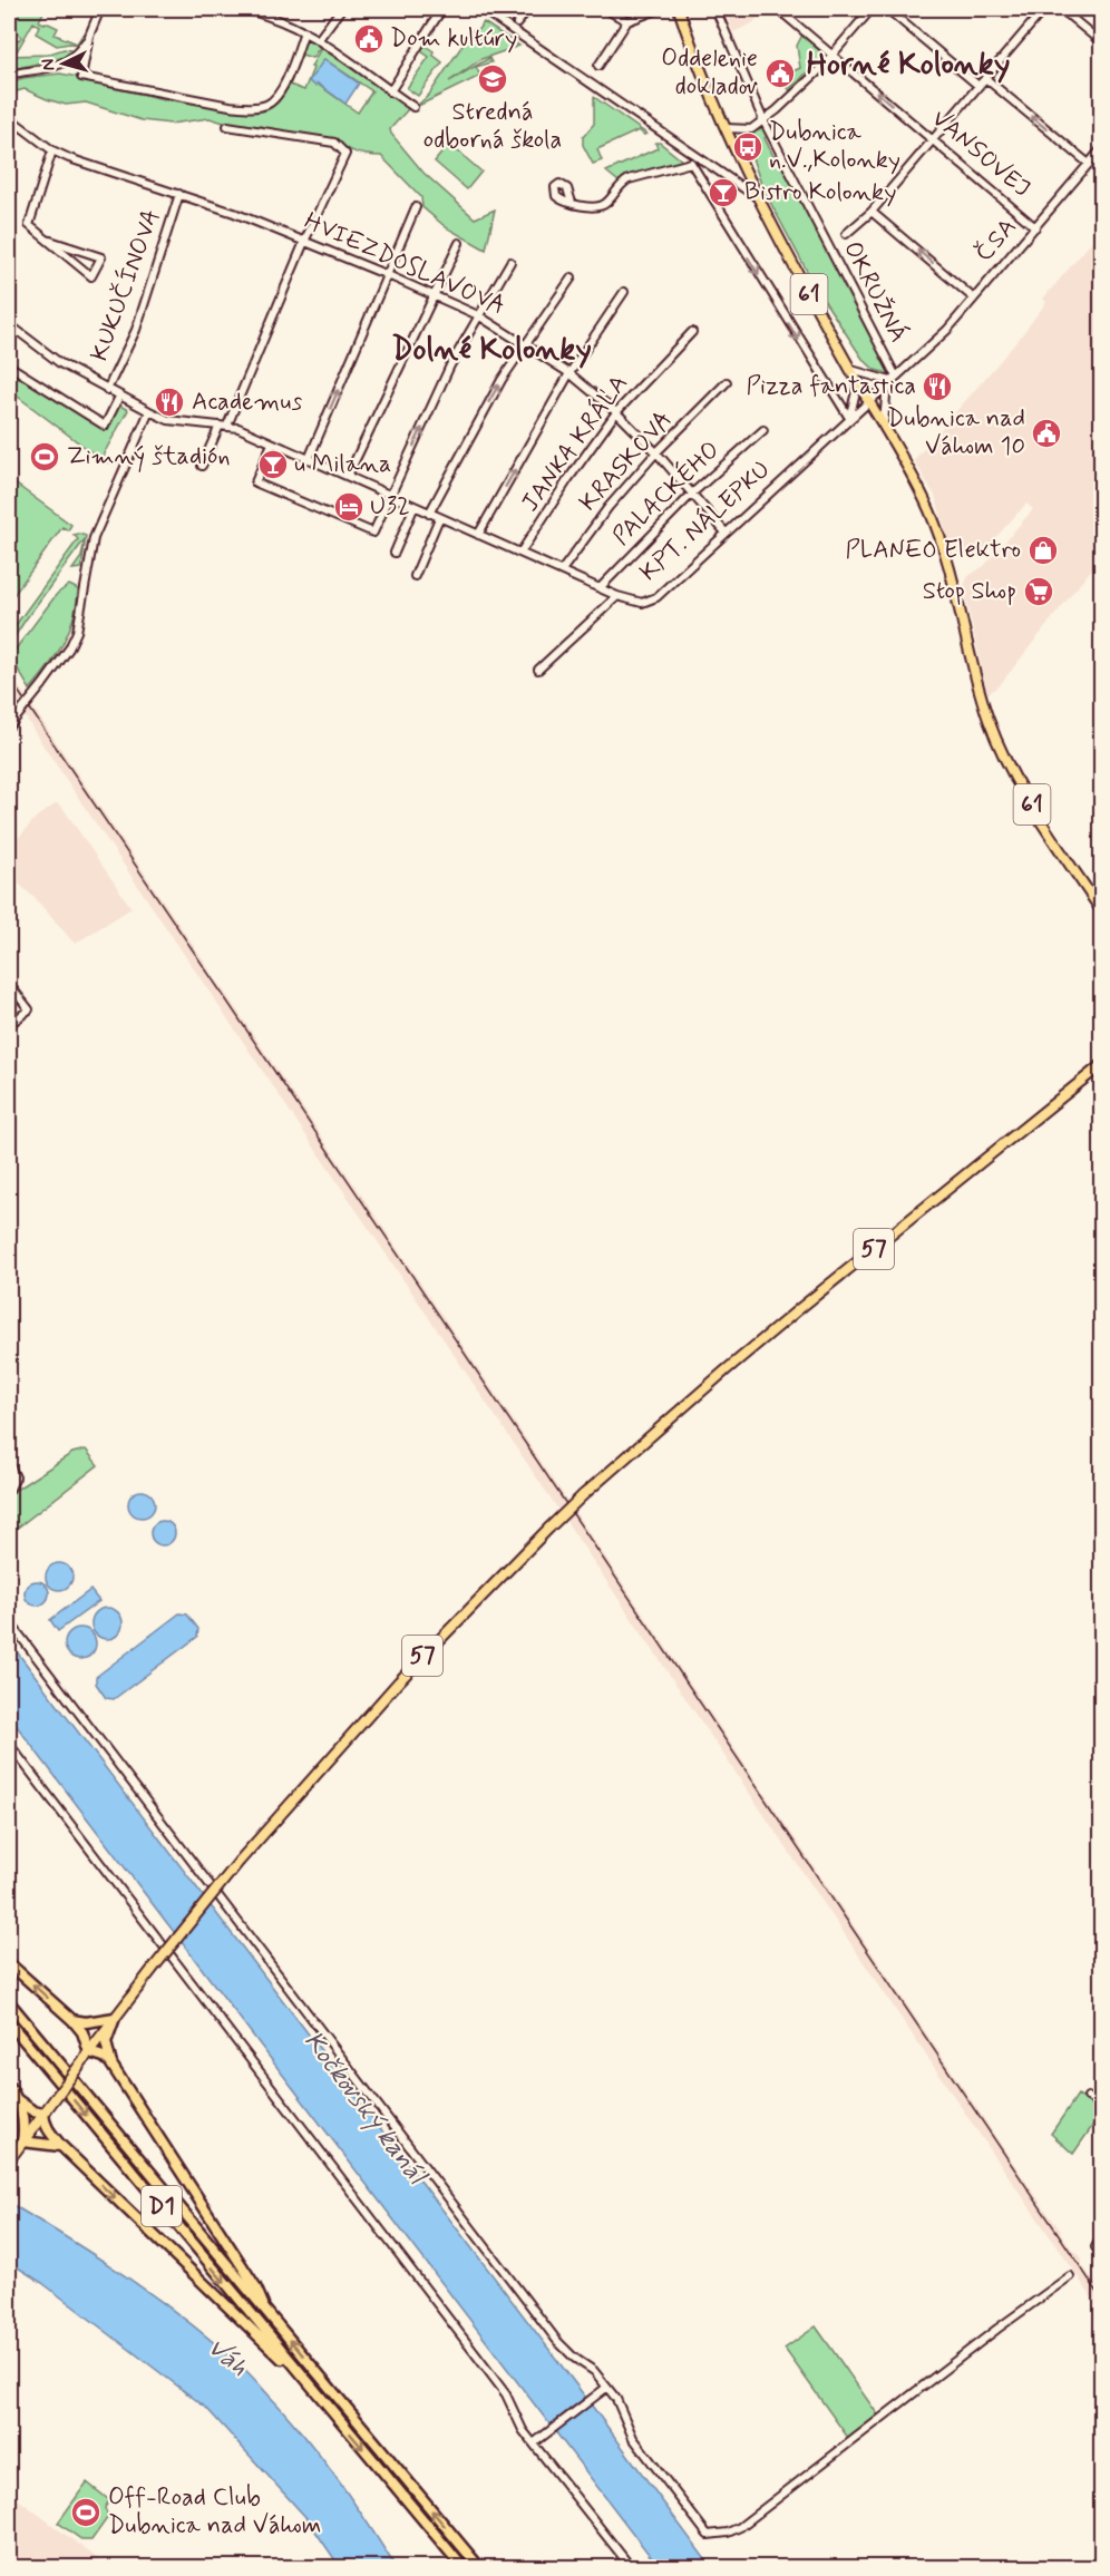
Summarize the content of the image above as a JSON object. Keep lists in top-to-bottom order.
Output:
{
  "streets": {
    "highway": ["D1"],
    "main road": ["61", "57"],
    "street": [
      "VANSOVEJ",
      "ČSA",
      "HVIEZDOSLAVOVA",
      "KUKUČÍNOVA",
      "OKRUŽNÁ",
      "JANKA KRÁĽA",
      "KRASKOVA",
      "PALACKÉHO",
      "KPT. NÁLEPKU"
    ]
  },
  "crossings": [
    ["VANSOVEJ", "ČSA"],
    ["ČSA", "OKRUŽNÁ"],
    ["ČSA", "61"],
    ["ČSA", "KPT. NÁLEPKU"],
    ["HVIEZDOSLAVOVA", "KUKUČÍNOVA"],
    ["HVIEZDOSLAVOVA", "JANKA KRÁĽA"],
    ["HVIEZDOSLAVOVA", "KRASKOVA"],
    ["HVIEZDOSLAVOVA", "PALACKÉHO"],
    ["HVIEZDOSLAVOVA", "KPT. NÁLEPKU"],
    ["KUKUČÍNOVA", "KPT. NÁLEPKU"],
    ["61", "KPT. NÁLEPKU"],
    ["JANKA KRÁĽA", "KPT. NÁLEPKU"],
    ["KRASKOVA", "KPT. NÁLEPKU"],
    ["PALACKÉHO", "KPT. NÁLEPKU"]
  ],
  "one_way": ["VANSOVEJ"],
  "districts": ["Horné Kolonky", "Dolné Kolonky"],
  "water": ["Kočkovský kanál", "Váh"],
  "places": {
    "public building": ["Dom kultúry", "Oddelenie dokladov", "Dubnica nad Váhom 10"],
    "school or university": ["Stredná odborná škola"],
    "bus stop": ["Dubnica n.V.,Kolonky"],
    "bar": ["Bistro Kolonky", "u Milana"],
    "restaurant": ["Pizza fantastica", "Academus"],
    "sports": ["Zimný štadión", "Off-Road Club Dubnica nad Váhom"],
    "hotel": ["U32"],
    "shop": ["PLANEO Elektro"],
    "supermarket": ["Stop Shop"]
  },
  "north": "left"
}
